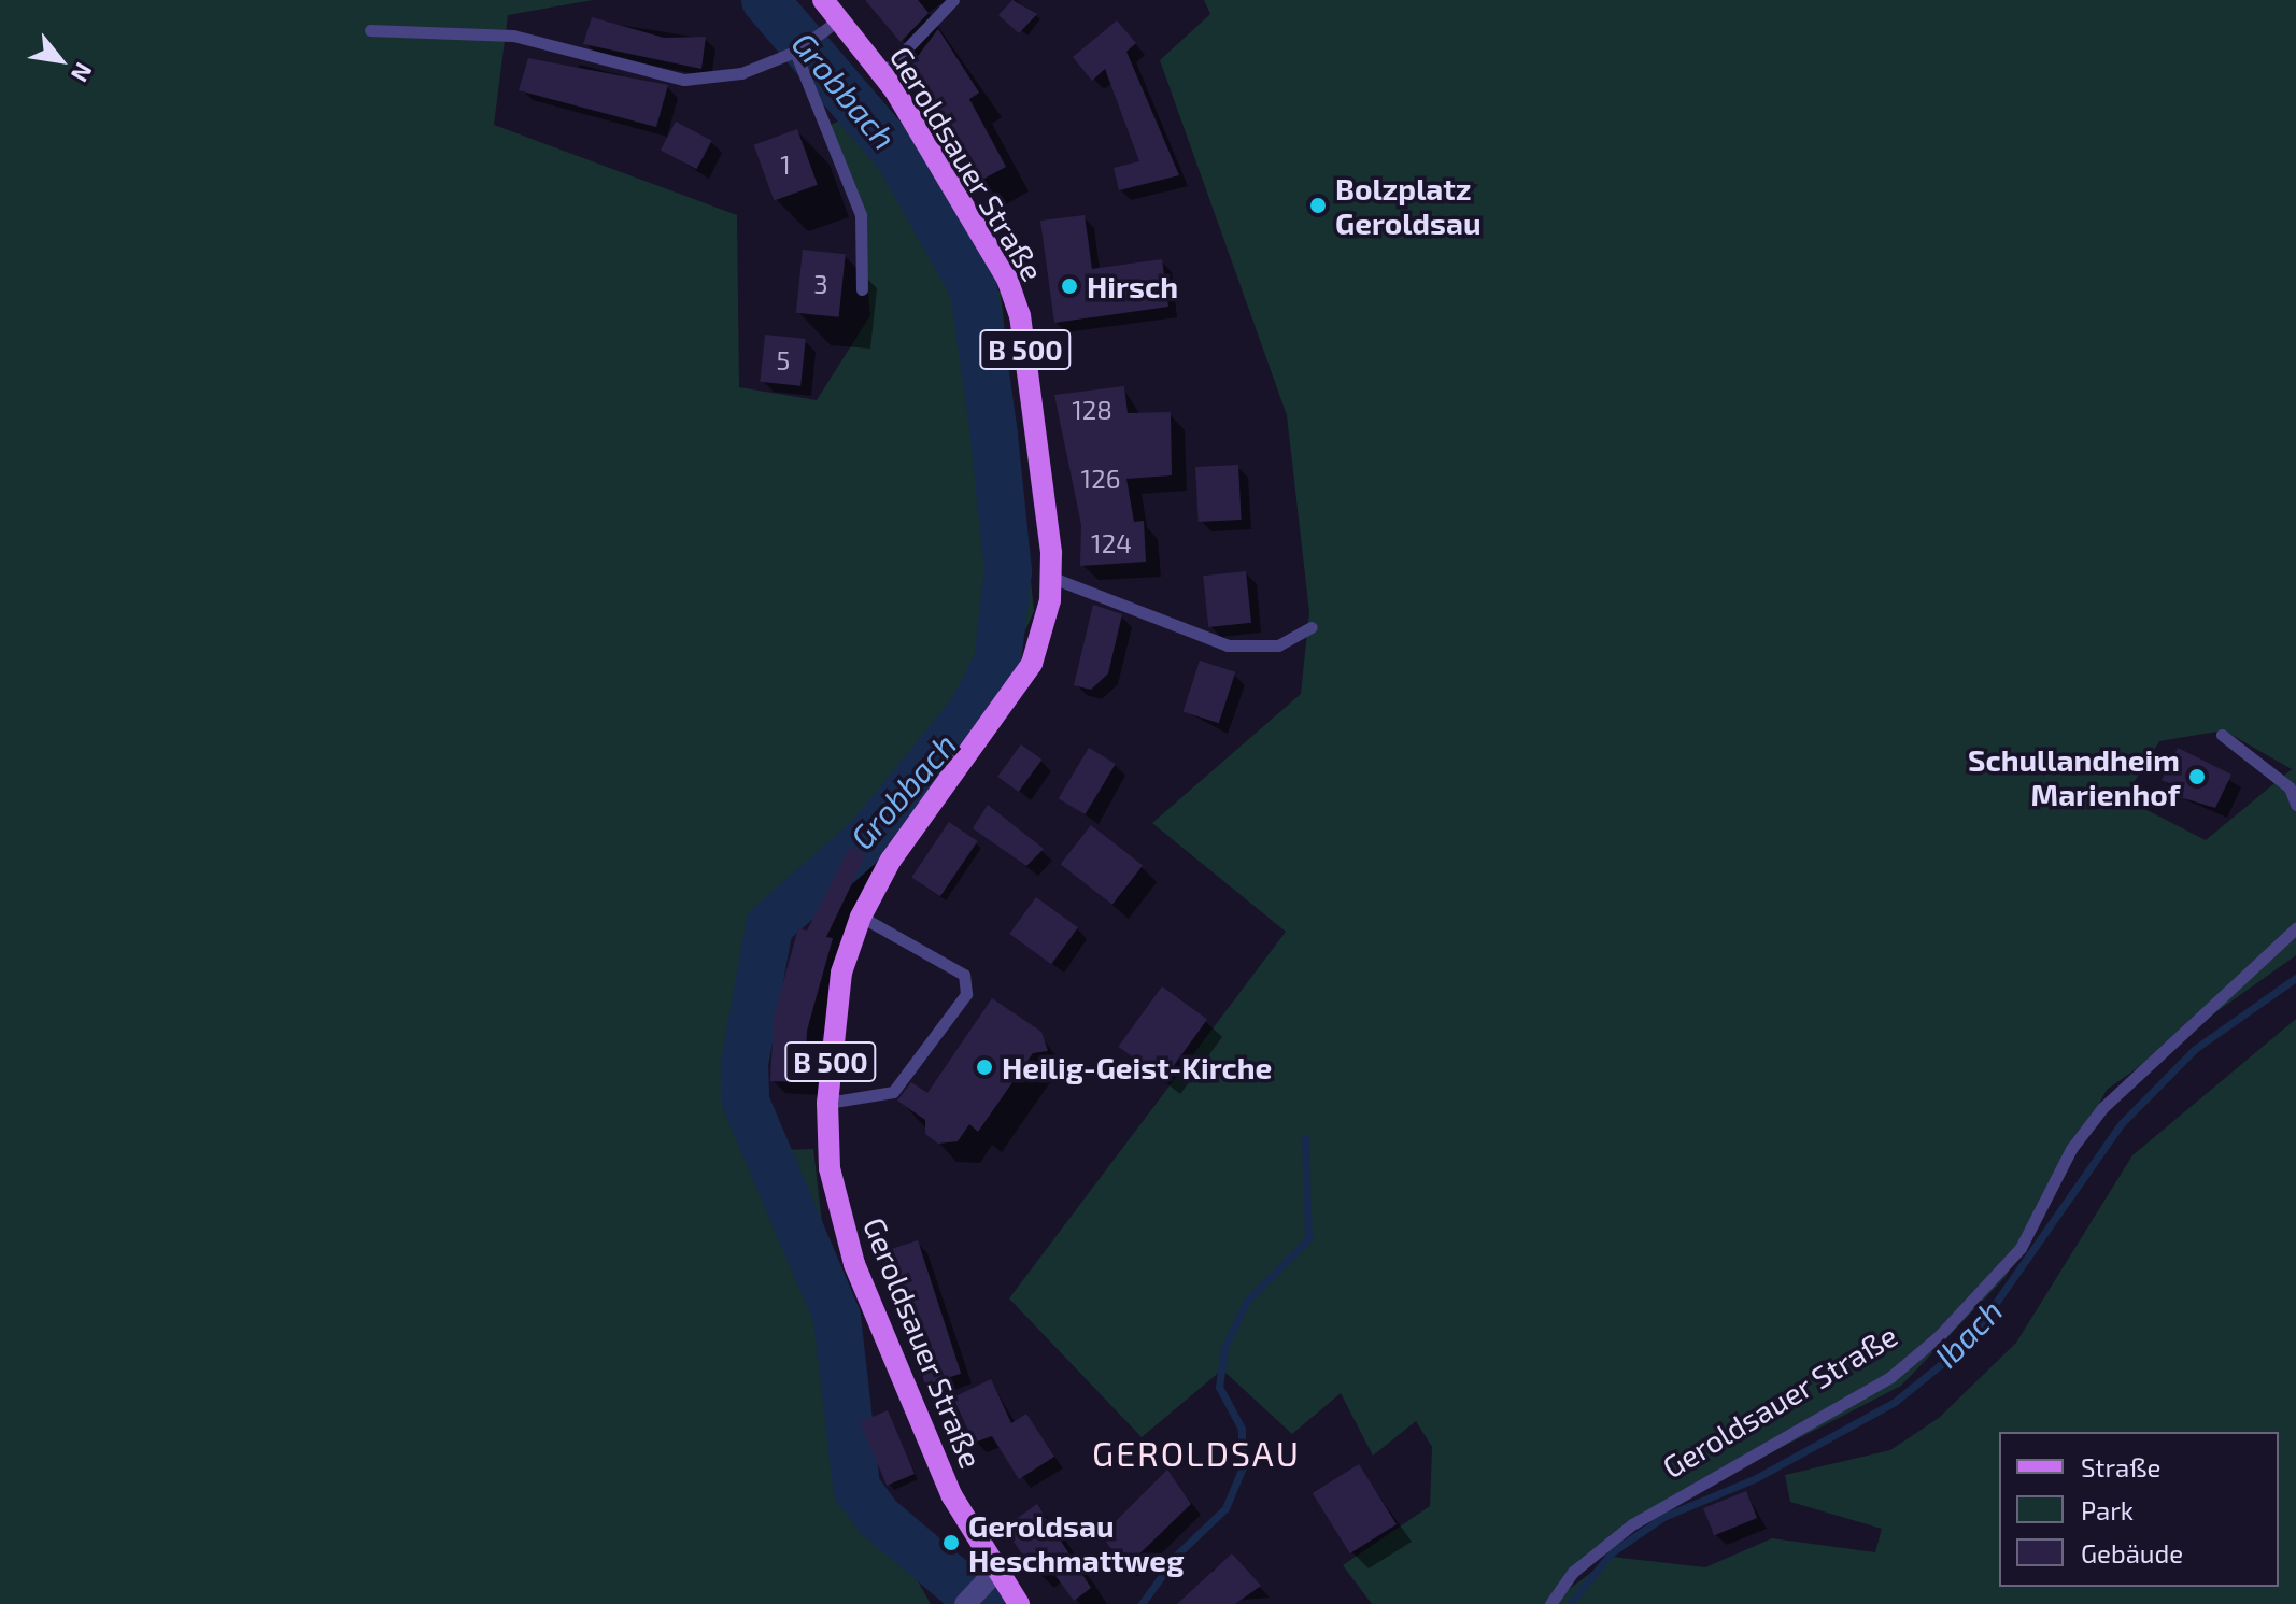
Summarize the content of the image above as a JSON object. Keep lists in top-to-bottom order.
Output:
{
  "streets": {
    "main road": ["Geroldsauer Straße", "B 500"]
  },
  "districts": ["GEROLDSAU"],
  "water": ["Grobbach", "Ibach"],
  "places": [
    "Bolzplatz Geroldsau",
    "Hirsch",
    "Schullandheim Marienhof",
    "Heilig-Geist-Kirche",
    "Geroldsau Heschmattweg"
  ],
  "house_numbers": [
    "1",
    "3",
    "5",
    "128",
    "126",
    "124"
  ],
  "legend": ["Straße", "Park", "Gebäude"],
  "north": "bottom right"
}
